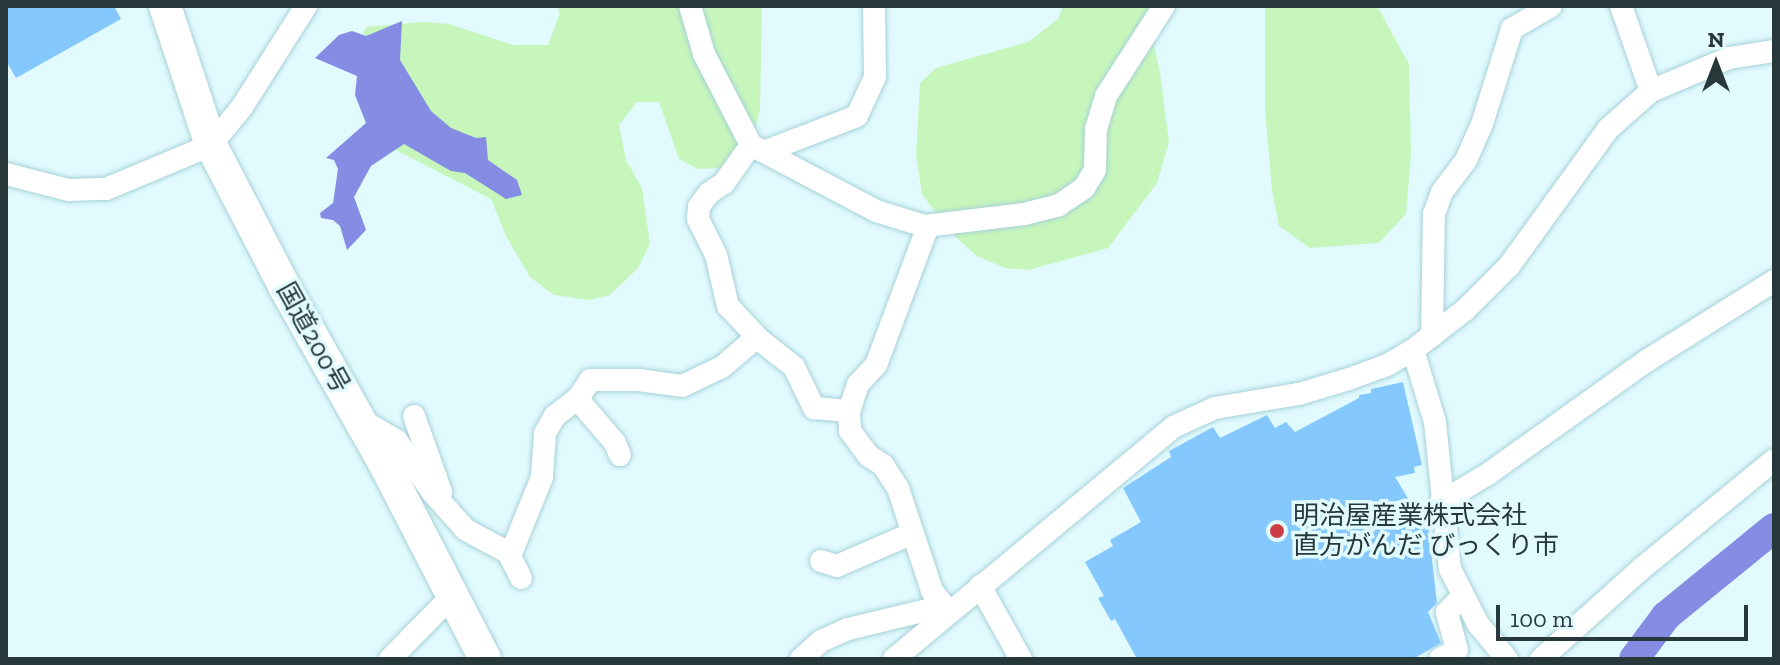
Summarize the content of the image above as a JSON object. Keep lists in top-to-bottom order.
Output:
{
  "streets": {
    "highway": ["国道200号"]
  },
  "places": ["明治屋産業株式会社 直方がんだ びっくり市"],
  "scale_bar": "100 m",
  "north": "top"
}
